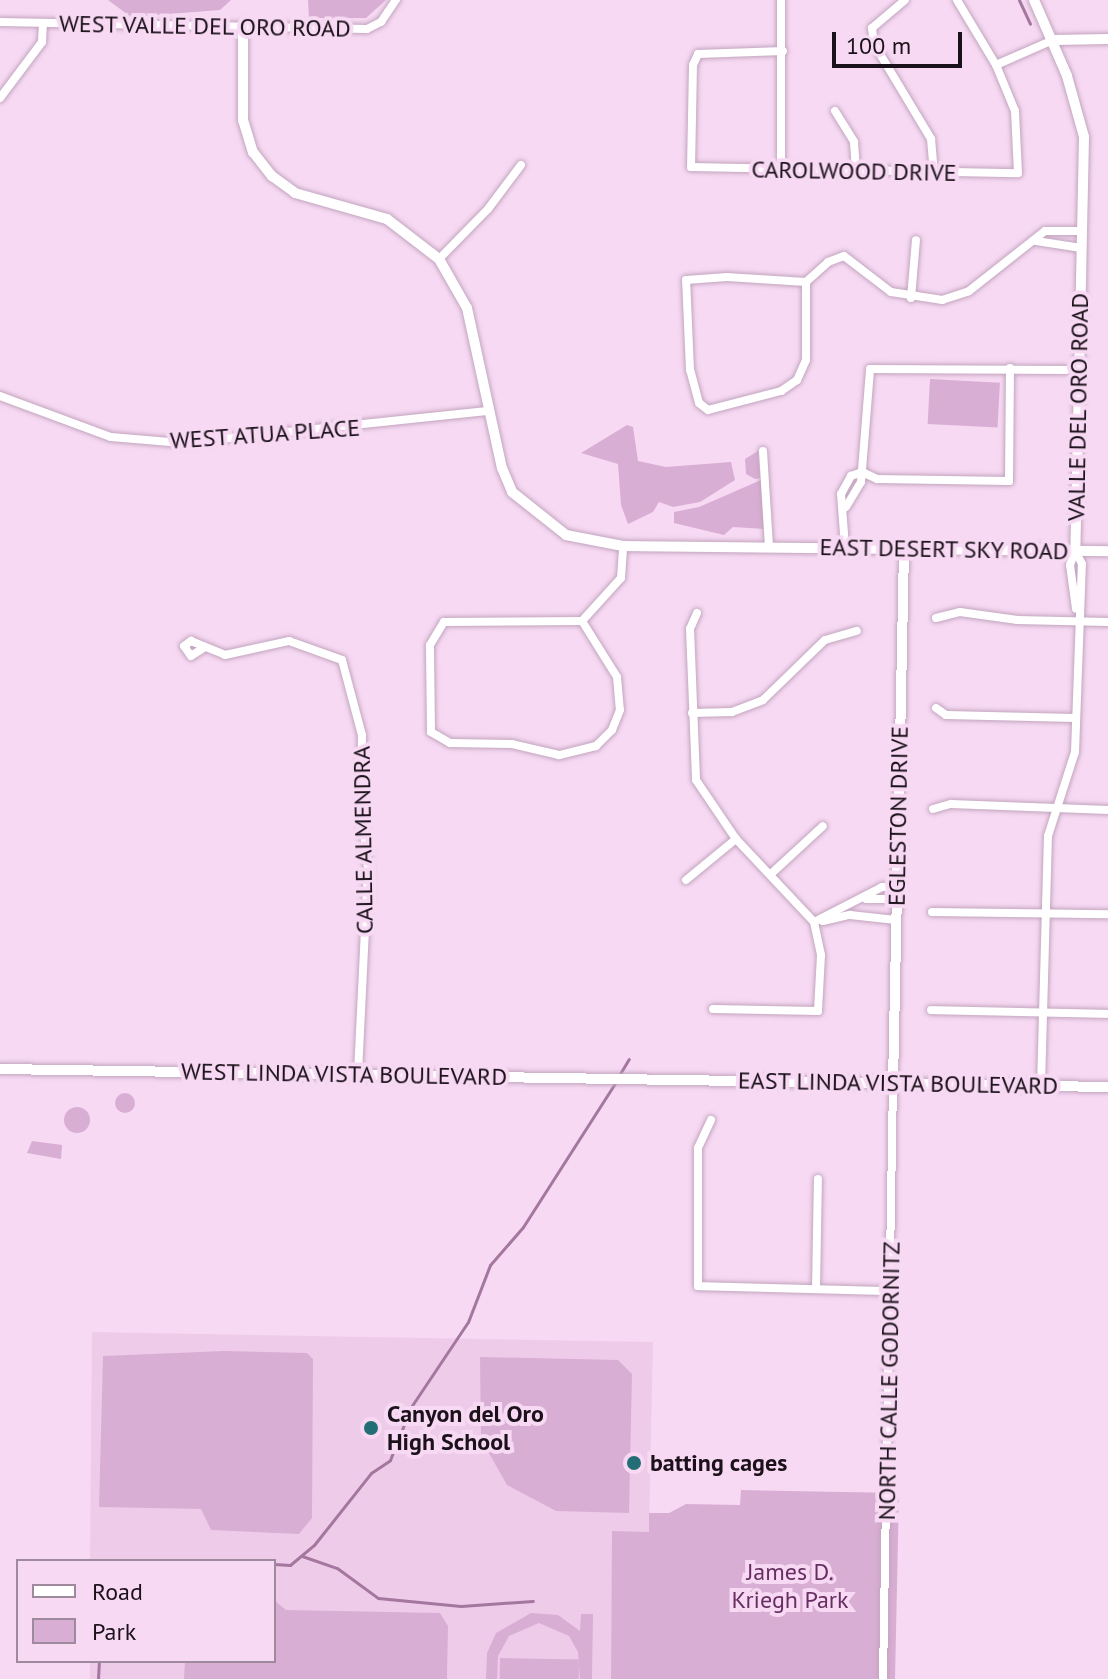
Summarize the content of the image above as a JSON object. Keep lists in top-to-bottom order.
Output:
{
  "streets": {
    "street": [
      "WEST VALLE DEL ORO ROAD",
      "CAROLWOOD DRIVE",
      "VALLE DEL ORO ROAD",
      "WEST ATUA PLACE",
      "EAST DESERT SKY ROAD",
      "EGLESTON DRIVE",
      "CALLE ALMENDRA",
      "WEST LINDA VISTA BOULEVARD",
      "EAST LINDA VISTA BOULEVARD",
      "NORTH CALLE GODORNITZ"
    ]
  },
  "crossings": [
    ["WEST VALLE DEL ORO ROAD", "EAST DESERT SKY ROAD"],
    ["VALLE DEL ORO ROAD", "EAST DESERT SKY ROAD"],
    ["WEST ATUA PLACE", "EAST DESERT SKY ROAD"],
    ["EAST DESERT SKY ROAD", "EGLESTON DRIVE"],
    ["EGLESTON DRIVE", "EAST LINDA VISTA BOULEVARD"],
    ["EGLESTON DRIVE", "NORTH CALLE GODORNITZ"],
    ["CALLE ALMENDRA", "WEST LINDA VISTA BOULEVARD"],
    ["WEST LINDA VISTA BOULEVARD", "EAST LINDA VISTA BOULEVARD"],
    ["EAST LINDA VISTA BOULEVARD", "NORTH CALLE GODORNITZ"]
  ],
  "parks": ["James D. Kriegh Park"],
  "places": ["Canyon del Oro High School", "batting cages"],
  "legend": ["Road", "Park"],
  "scale_bar": "100 m"
}
